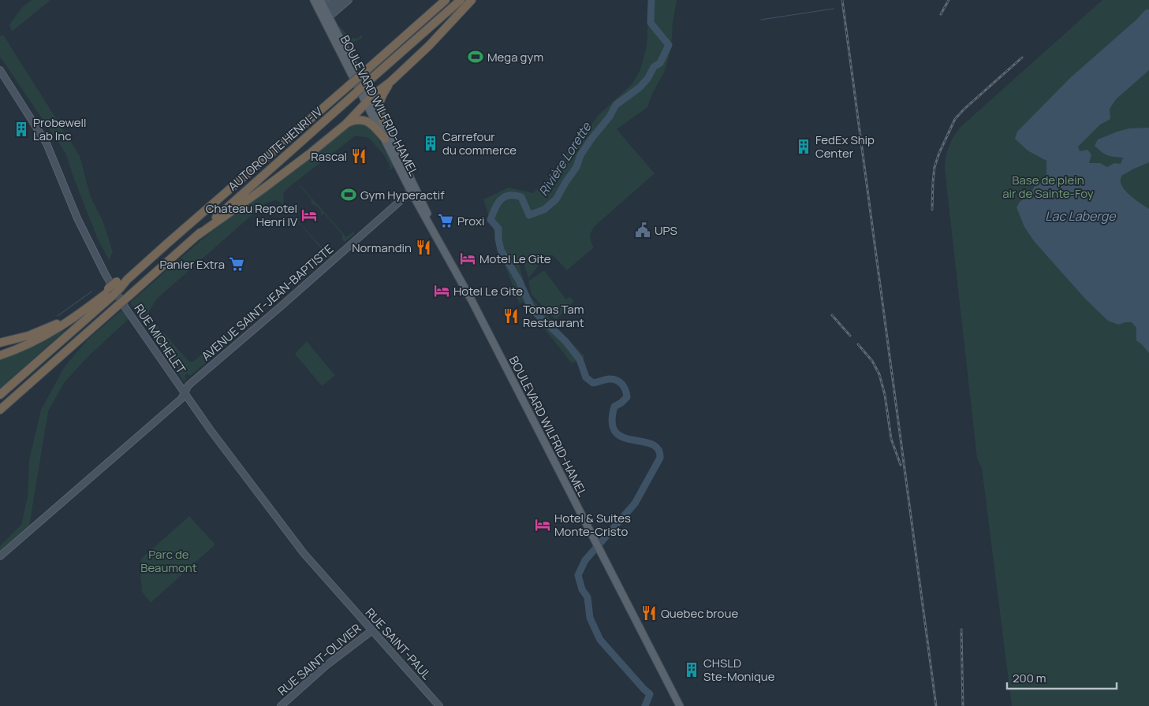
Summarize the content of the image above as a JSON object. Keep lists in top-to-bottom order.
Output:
{
  "streets": {
    "highway": ["AUTOROUTE HENRI-IV"],
    "main road": ["BOULEVARD WILFRID-HAMEL"],
    "street": [
      "AVENUE SAINT-JEAN-BAPTISTE",
      "RUE MICHELET",
      "RUE SAINT-PAUL",
      "RUE SAINT-OLIVIER"
    ]
  },
  "crossings": [
    ["BOULEVARD WILFRID-HAMEL", "AVENUE SAINT-JEAN-BAPTISTE"],
    ["AVENUE SAINT-JEAN-BAPTISTE", "RUE MICHELET"],
    ["RUE MICHELET", "RUE SAINT-PAUL"],
    ["RUE SAINT-PAUL", "RUE SAINT-OLIVIER"]
  ],
  "water": ["Rivière Lorette", "Lac Laberge"],
  "parks": ["Base de plein air de Sainte-Foy", "Parc de Beaumont"],
  "places": {
    "sports": ["Mega gym", "Gym Hyperactif"],
    "building": [
      "Probewell Lab Inc",
      "Carrefour du commerce",
      "FedEx Ship Center",
      "CHSLD Ste-Monique"
    ],
    "restaurant": [
      "Rascal",
      "Normandin",
      "Tomas Tam Restaurant",
      "Quebec broue"
    ],
    "hotel": [
      "Chateau Repotel Henri IV",
      "Motel Le Gite",
      "Hotel Le Gite",
      "Hotel & Suites Monte-Cristo"
    ],
    "supermarket": ["Proxi", "Panier Extra"],
    "public building": ["UPS"]
  },
  "scale_bar": "200 m"
}
